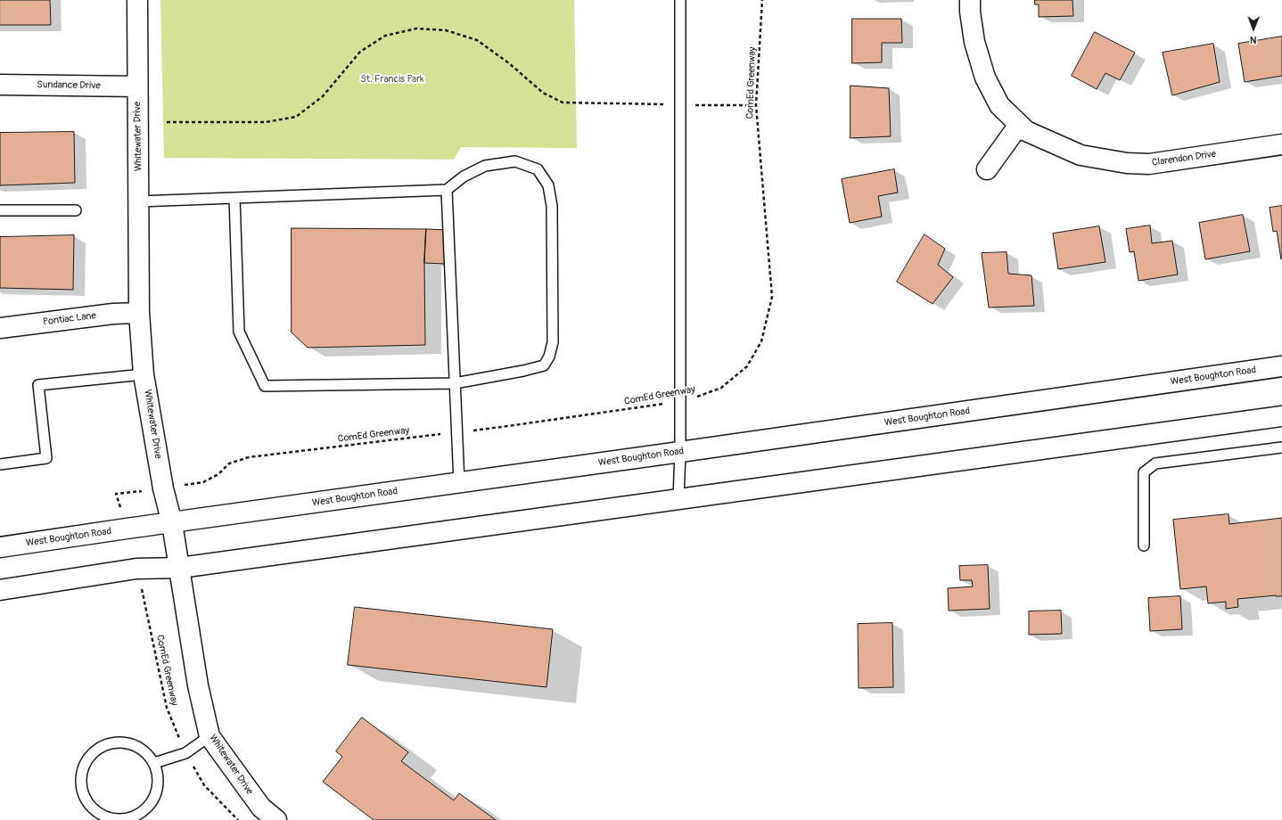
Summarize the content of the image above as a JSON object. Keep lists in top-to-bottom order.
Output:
{
  "streets": {
    "main road": [
      "Sundance Drive",
      "Whitewater Drive",
      "Clarendon Drive",
      "Pontiac Lane",
      "West Boughton Road"
    ],
    "path": ["ComEd Greenway"]
  },
  "crossings": [
    ["Sundance Drive", "Whitewater Drive"],
    ["Whitewater Drive", "Pontiac Lane"],
    ["Whitewater Drive", "West Boughton Road"]
  ],
  "parks": ["St. Francis Park"],
  "north": "bottom"
}
